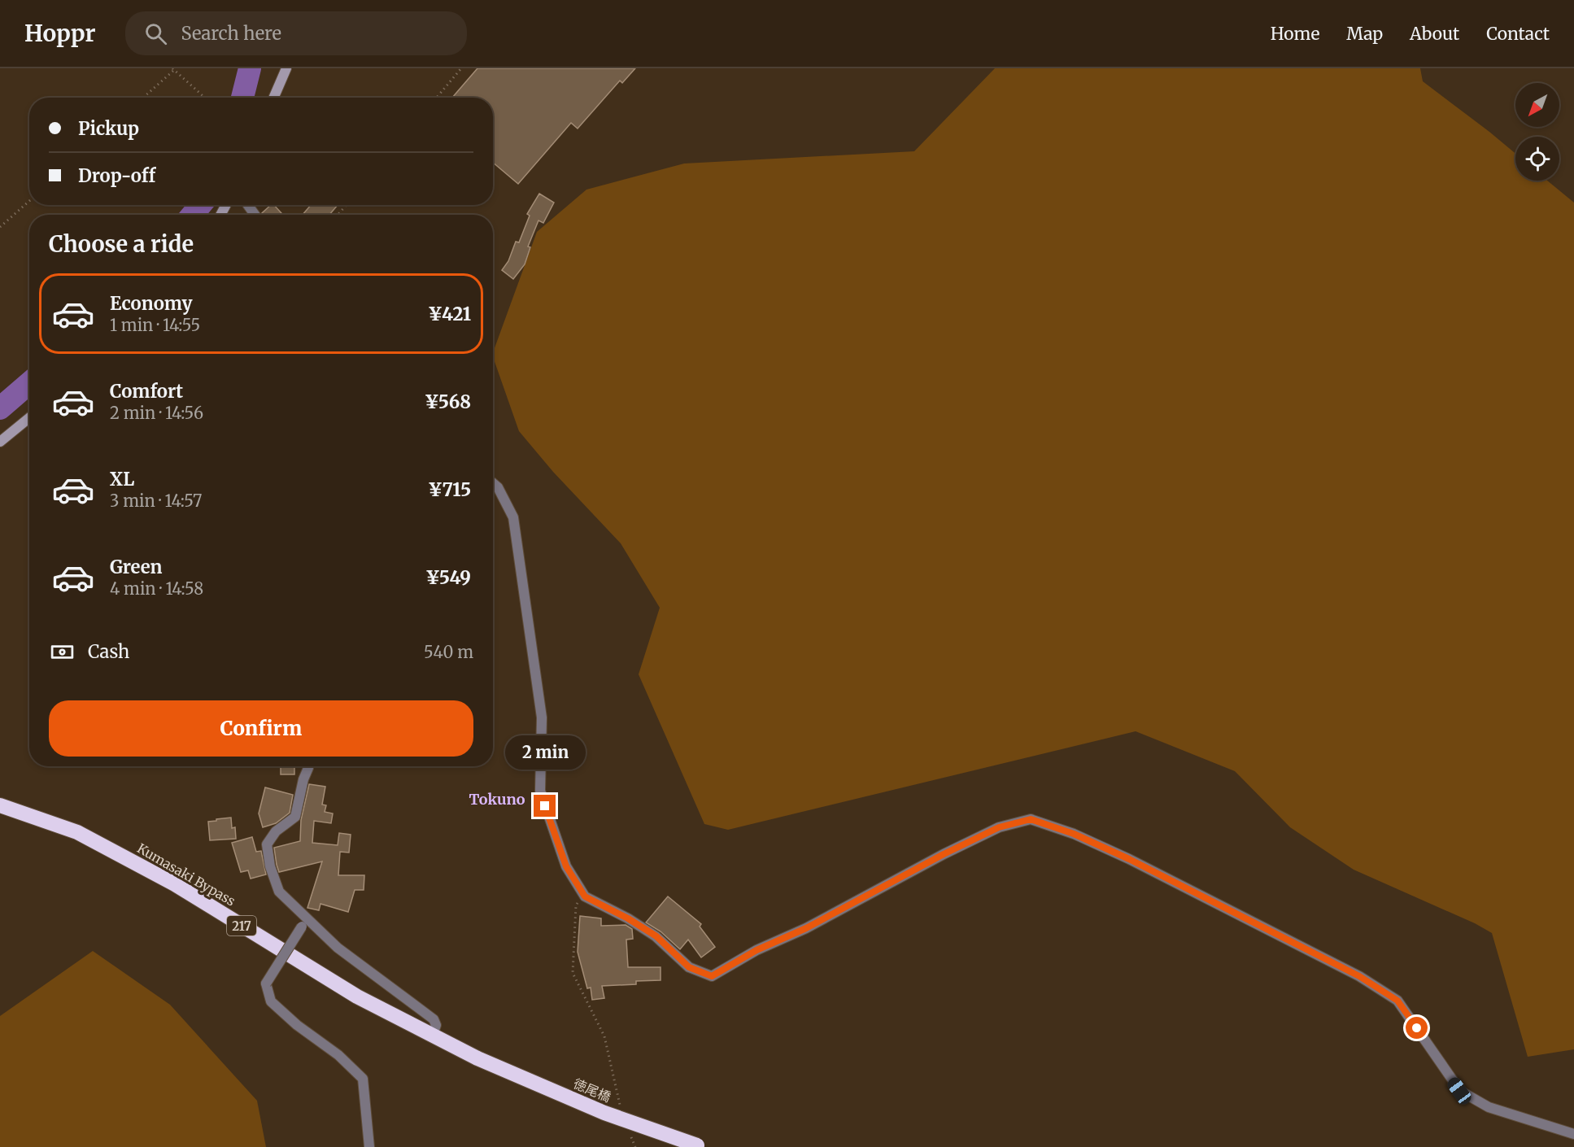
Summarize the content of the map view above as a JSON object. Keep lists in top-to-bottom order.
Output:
{
  "streets": {
    "highway": ["Kumasaki Bypass", "217", "徳尾橋"]
  },
  "crossings": [
    ["Kumasaki Bypass", "徳尾橋"]
  ],
  "districts": ["Tokuno"],
  "north": "bottom left",
  "page": {
    "header": "Hoppr",
    "search": "Search here",
    "nav": [
      "Home",
      "Map",
      "About",
      "Contact"
    ],
    "banner": ["Pickup", "Drop-off"],
    "heading": "Choose a ride",
    "list": [
      {
        "name": "Economy",
        "note": "1 min · 14:55",
        "value": "¥421"
      },
      {
        "name": "Comfort",
        "note": "2 min · 14:56",
        "value": "¥568"
      },
      {
        "name": "XL",
        "note": "3 min · 14:57",
        "value": "¥715"
      },
      {
        "name": "Green",
        "note": "4 min · 14:58",
        "value": "¥549"
      }
    ],
    "pay": ["Cash", "540 m"],
    "buttons": "Confirm",
    "bubble": "2 min"
  }
}
